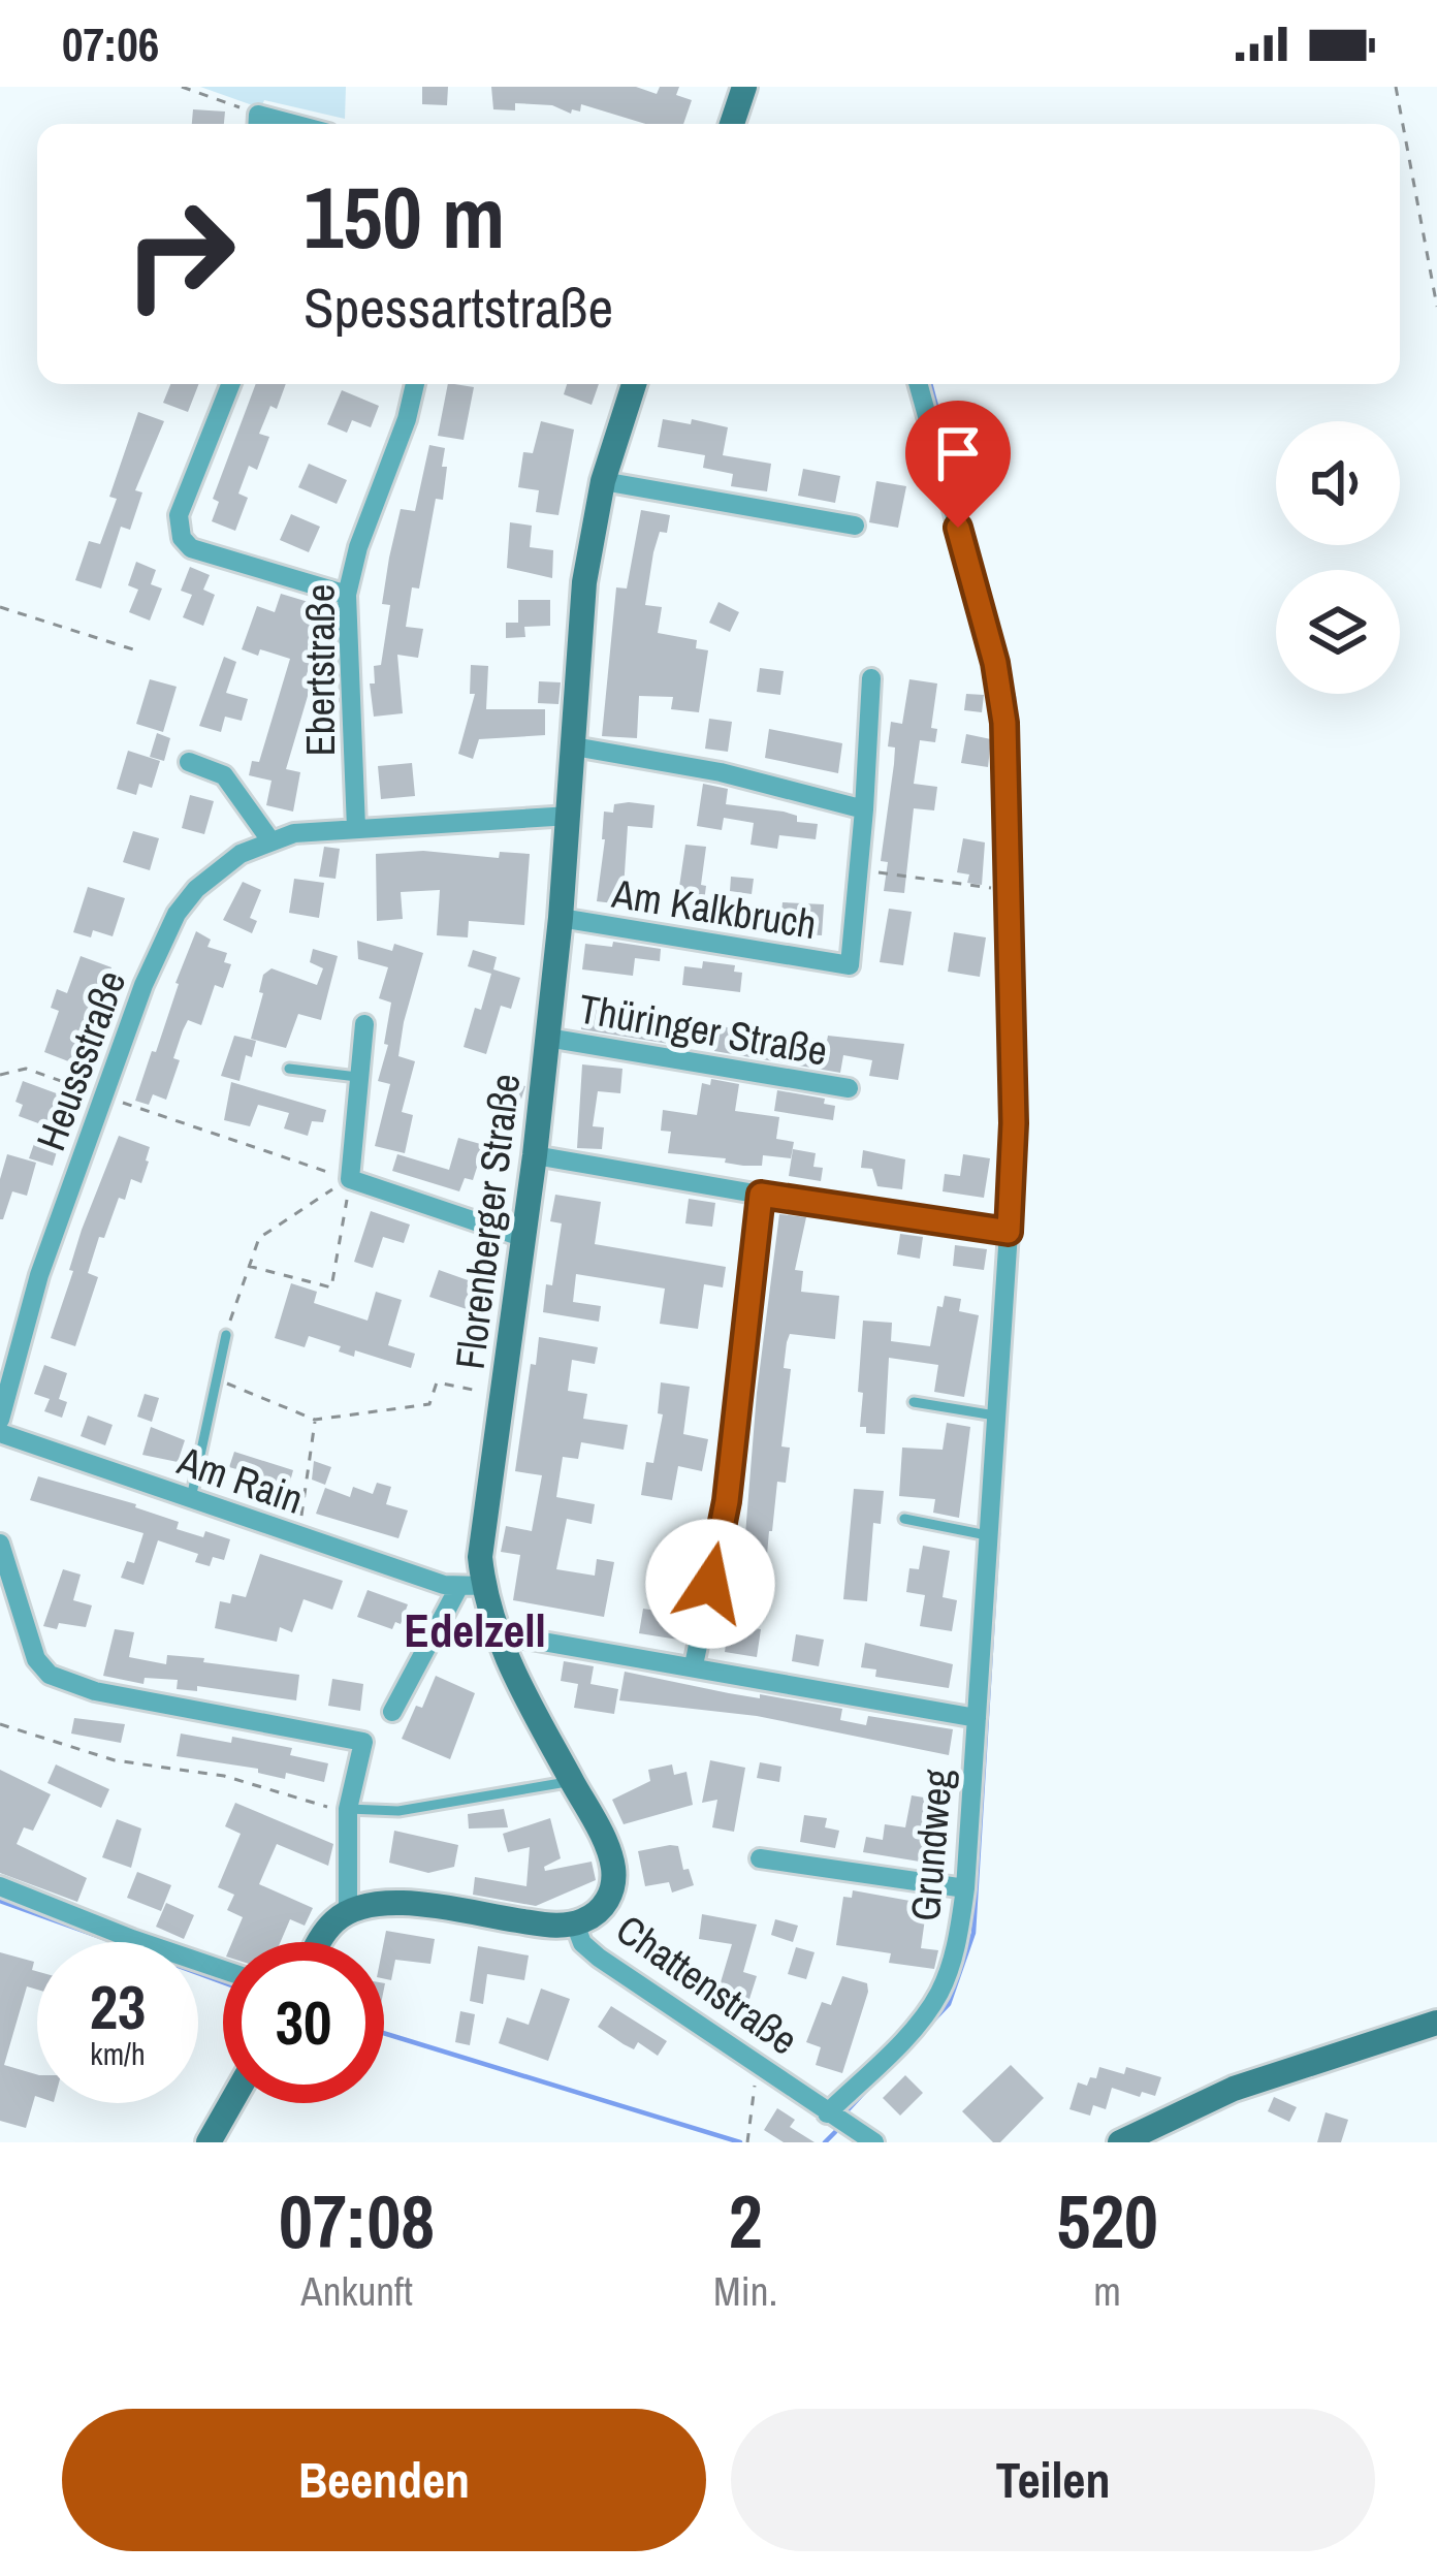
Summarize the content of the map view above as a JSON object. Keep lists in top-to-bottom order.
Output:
{
  "streets": {
    "street": [
      "Ebertstraße",
      "Am Kalkbruch",
      "Thüringer Straße",
      "Heussstraße",
      "Florenberger Straße",
      "Am Rain",
      "Grundweg",
      "Chattenstraße"
    ]
  },
  "crossings": [
    ["Ebertstraße", "Heussstraße"],
    ["Am Kalkbruch", "Florenberger Straße"],
    ["Thüringer Straße", "Florenberger Straße"],
    ["Heussstraße", "Florenberger Straße"],
    ["Florenberger Straße", "Am Rain"],
    ["Florenberger Straße", "Chattenstraße"],
    ["Grundweg", "Chattenstraße"]
  ],
  "districts": ["Edelzell"],
  "page": {
    "status": "07:06",
    "turn": ["150 m", "Spessartstraße"],
    "speed": "23 km/h",
    "limit": "30",
    "eta": [
      "07:08",
      "Ankunft",
      "2",
      "Min.",
      "520",
      "m"
    ],
    "buttons": ["Beenden", "Teilen"]
  }
}
